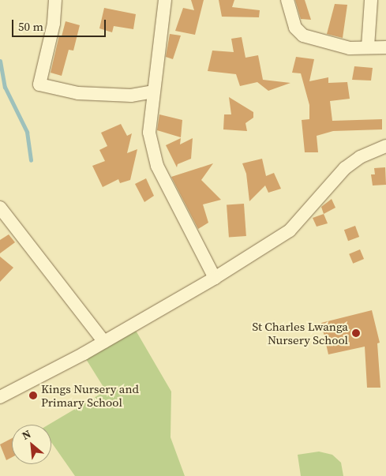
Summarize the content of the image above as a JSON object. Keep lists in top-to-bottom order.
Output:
{
  "places": ["St Charles Lwanga Nursery School", "Kings Nursery and Primary School"],
  "scale_bar": "50 m",
  "north": "top left"
}
